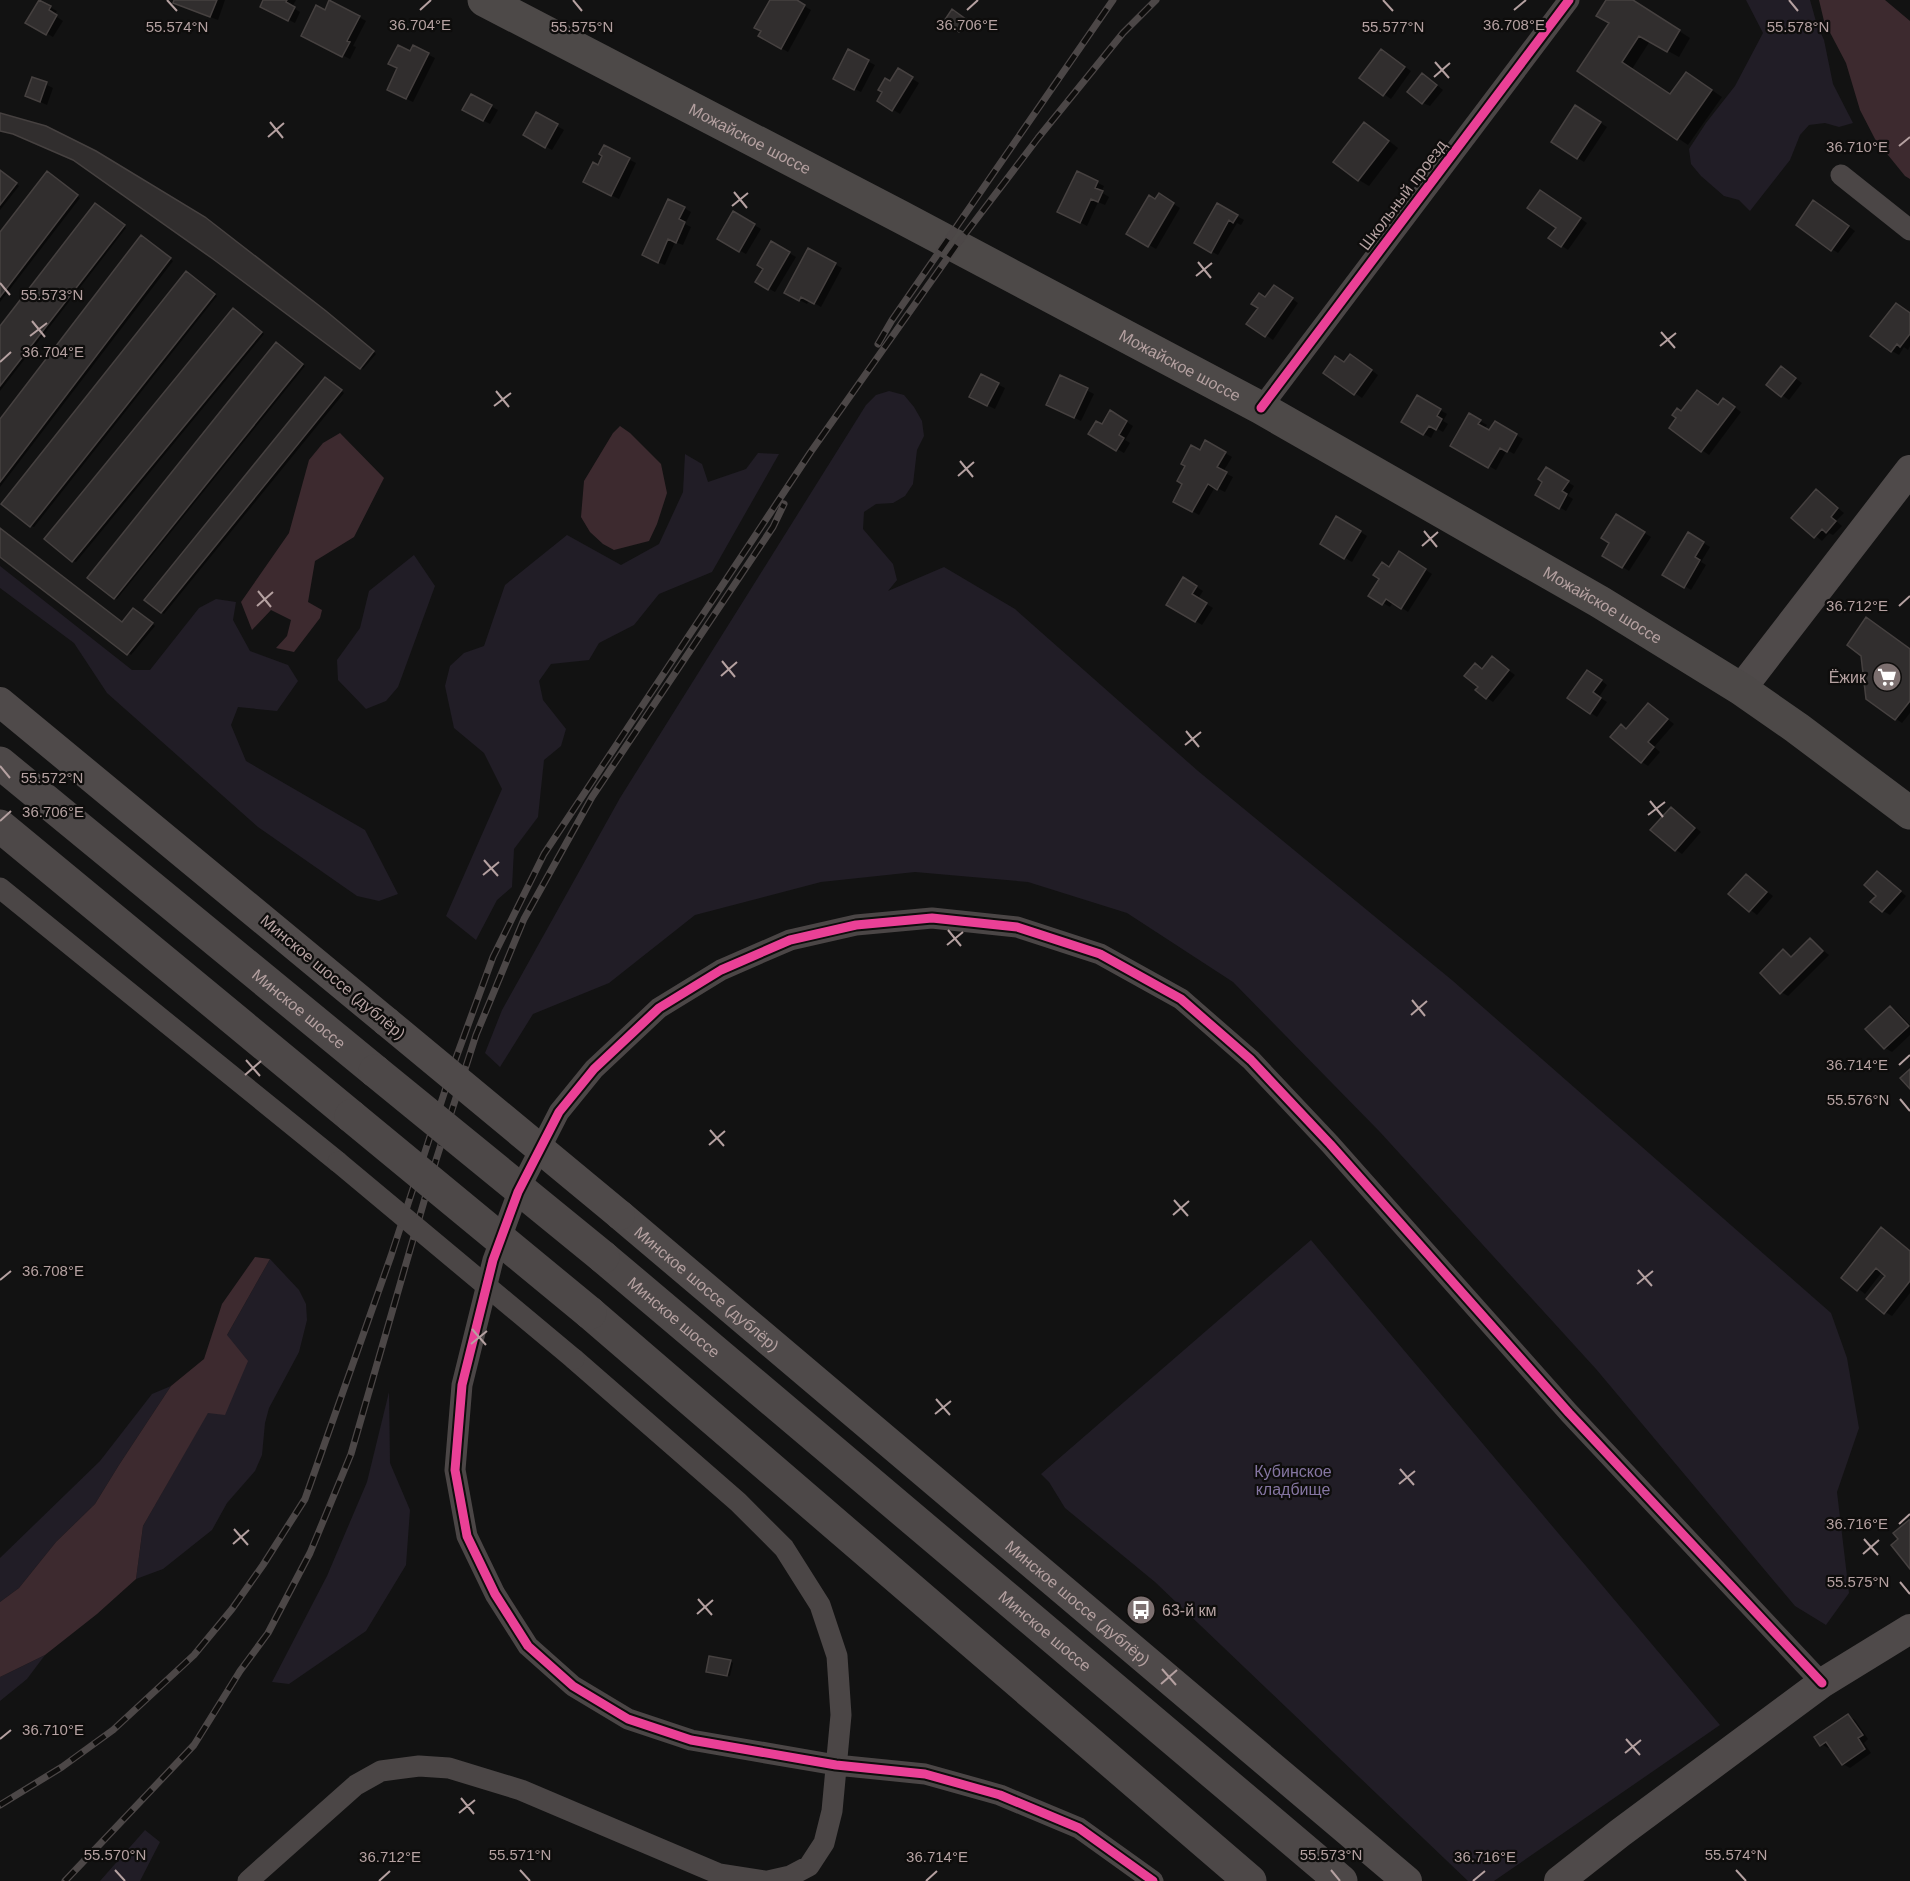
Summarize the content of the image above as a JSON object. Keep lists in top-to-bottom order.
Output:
{
  "streets": {
    "highway": ["Минское шоссе"],
    "main road": ["Можайское шоссе", "Минское шоссе (дублёр)"],
    "street": ["Школьный проезд"]
  },
  "crossings": [
    ["Можайское шоссе", "Школьный проезд"]
  ],
  "parks": ["Кубинское кладбище"],
  "places": {
    "supermarket": ["Ёжик"],
    "bus stop": ["63-й км"]
  },
  "coordinates": [
    "36.704°E",
    "36.706°E",
    "36.708°E",
    "55.574°N",
    "55.575°N",
    "55.577°N",
    "55.578°N",
    "36.710°E",
    "55.573°N",
    "36.712°E",
    "55.572°N",
    "36.714°E",
    "55.576°N",
    "36.716°E",
    "55.570°N",
    "55.571°N"
  ]
}
